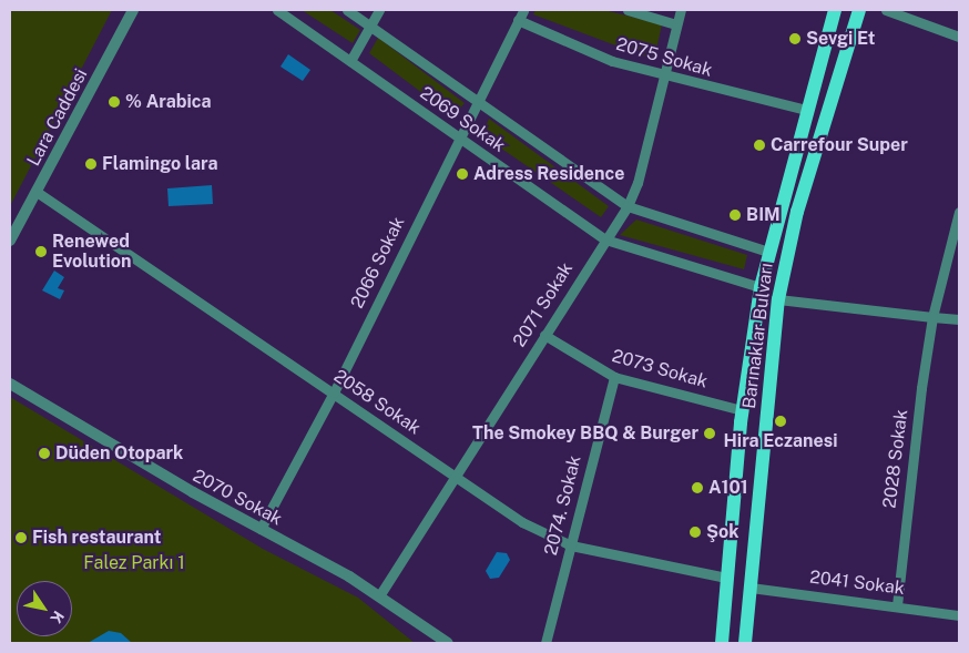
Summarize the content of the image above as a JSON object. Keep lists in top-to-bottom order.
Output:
{
  "streets": {
    "main road": ["Barınaklar Bulvarı"],
    "street": [
      "2075 Sokak",
      "Lara Caddesi",
      "2069 Sokak",
      "2066 Sokak",
      "2071 Sokak",
      "2073 Sokak",
      "2058 Sokak",
      "2028 Sokak",
      "2070 Sokak",
      "2074. Sokak",
      "2041 Sokak"
    ]
  },
  "crossings": [
    ["2075 Sokak", "2066 Sokak"],
    ["2075 Sokak", "2071 Sokak"],
    ["2075 Sokak", "Barınaklar Bulvarı"],
    ["Lara Caddesi", "2058 Sokak"],
    ["2069 Sokak", "2066 Sokak"],
    ["2069 Sokak", "2071 Sokak"],
    ["2069 Sokak", "Barınaklar Bulvarı"],
    ["2066 Sokak", "2058 Sokak"],
    ["2066 Sokak", "2070 Sokak"],
    ["2071 Sokak", "2073 Sokak"],
    ["2071 Sokak", "2058 Sokak"],
    ["2071 Sokak", "2070 Sokak"],
    ["Barınaklar Bulvarı", "2073 Sokak"],
    ["Barınaklar Bulvarı", "2058 Sokak"],
    ["Barınaklar Bulvarı", "2041 Sokak"],
    ["2073 Sokak", "2074. Sokak"],
    ["2058 Sokak", "2074. Sokak"],
    ["2028 Sokak", "2041 Sokak"]
  ],
  "parks": ["Falez Parkı 1"],
  "places": [
    "Sevgi Et",
    "% Arabica",
    "Carrefour Super",
    "Flamingo lara",
    "Adress Residence",
    "BIM",
    "Renewed Evolution",
    "Hira Eczanesi",
    "The Smokey BBQ & Burger",
    "Düden Otopark",
    "A101",
    "Şok",
    "Fish restaurant"
  ],
  "north": "bottom right"
}
